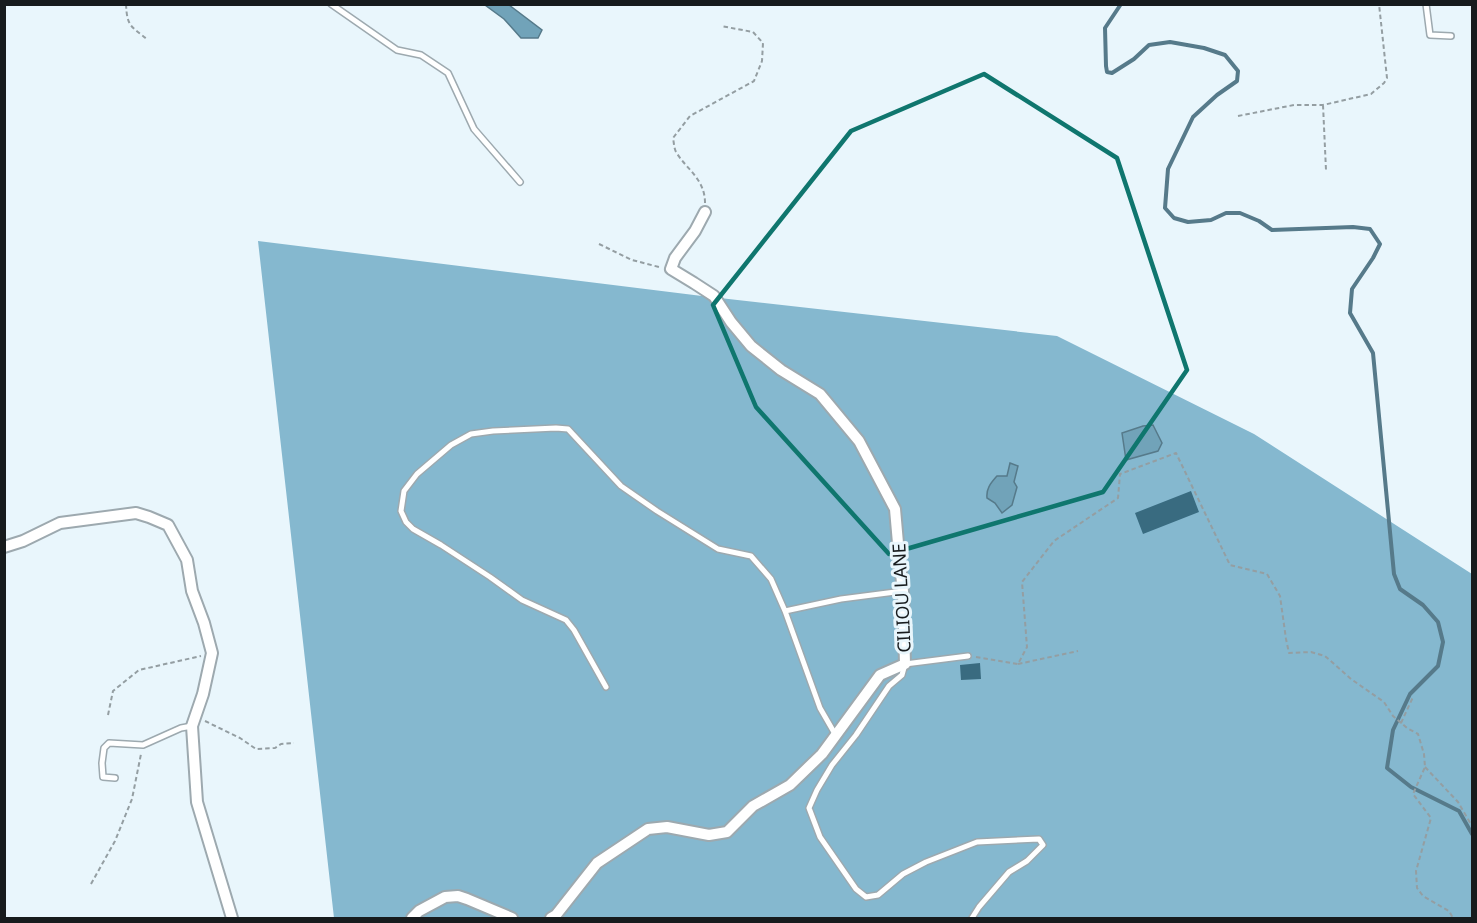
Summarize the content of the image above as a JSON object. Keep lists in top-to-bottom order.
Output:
{
  "streets": {
    "street": ["CILIOU LANE"]
  }
}
